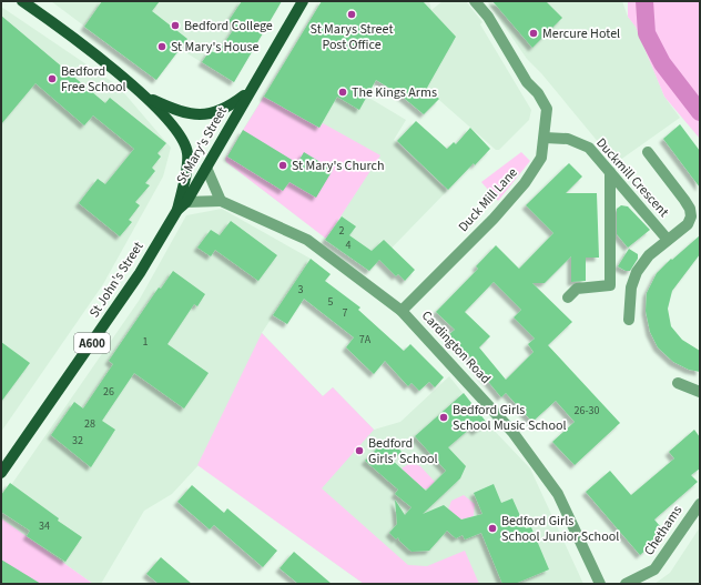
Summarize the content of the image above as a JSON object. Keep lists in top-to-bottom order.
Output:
{
  "streets": {
    "main road": ["St Mary's Street", "St John's Street", "A600"],
    "street": [
      "Duckmill Crescent",
      "Duck Mill Lane",
      "Cardington Road",
      "Chethams"
    ]
  },
  "crossings": [
    ["St Mary's Street", "St John's Street"],
    ["St Mary's Street", "A600"],
    ["St Mary's Street", "Cardington Road"],
    ["Duckmill Crescent", "Duck Mill Lane"],
    ["Duck Mill Lane", "Cardington Road"],
    ["St John's Street", "A600"]
  ],
  "places": [
    "St Marys Street Post Office",
    "Bedford College",
    "Mercure Hotel",
    "St Mary's House",
    "Bedford Free School",
    "The Kings Arms",
    "St Mary's Church",
    "Bedford Girls School Music School",
    "Bedford Girls' School",
    "Bedford Girls School Junior School"
  ],
  "house_numbers": [
    "2",
    "4",
    "3",
    "5",
    "7",
    "7A",
    "1",
    "26",
    "26-30",
    "28",
    "32",
    "34"
  ]
}
